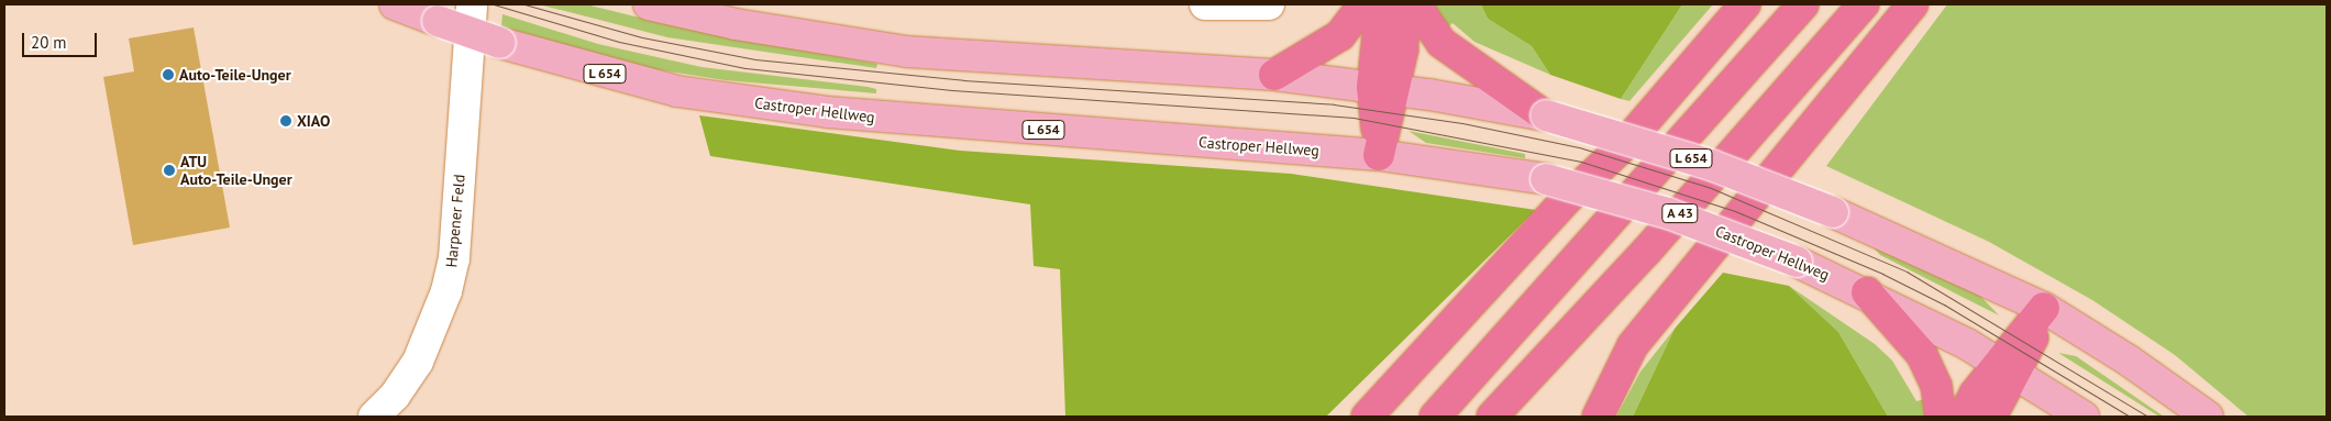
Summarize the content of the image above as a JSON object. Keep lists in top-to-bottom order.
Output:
{
  "streets": {
    "highway": ["A 43"],
    "main road": ["L 654", "Castroper Hellweg"],
    "street": ["Harpener Feld"]
  },
  "places": ["Auto-Teile-Unger", "XIAO", "ATU Auto-Teile-Unger"],
  "scale_bar": "20 m"
}
